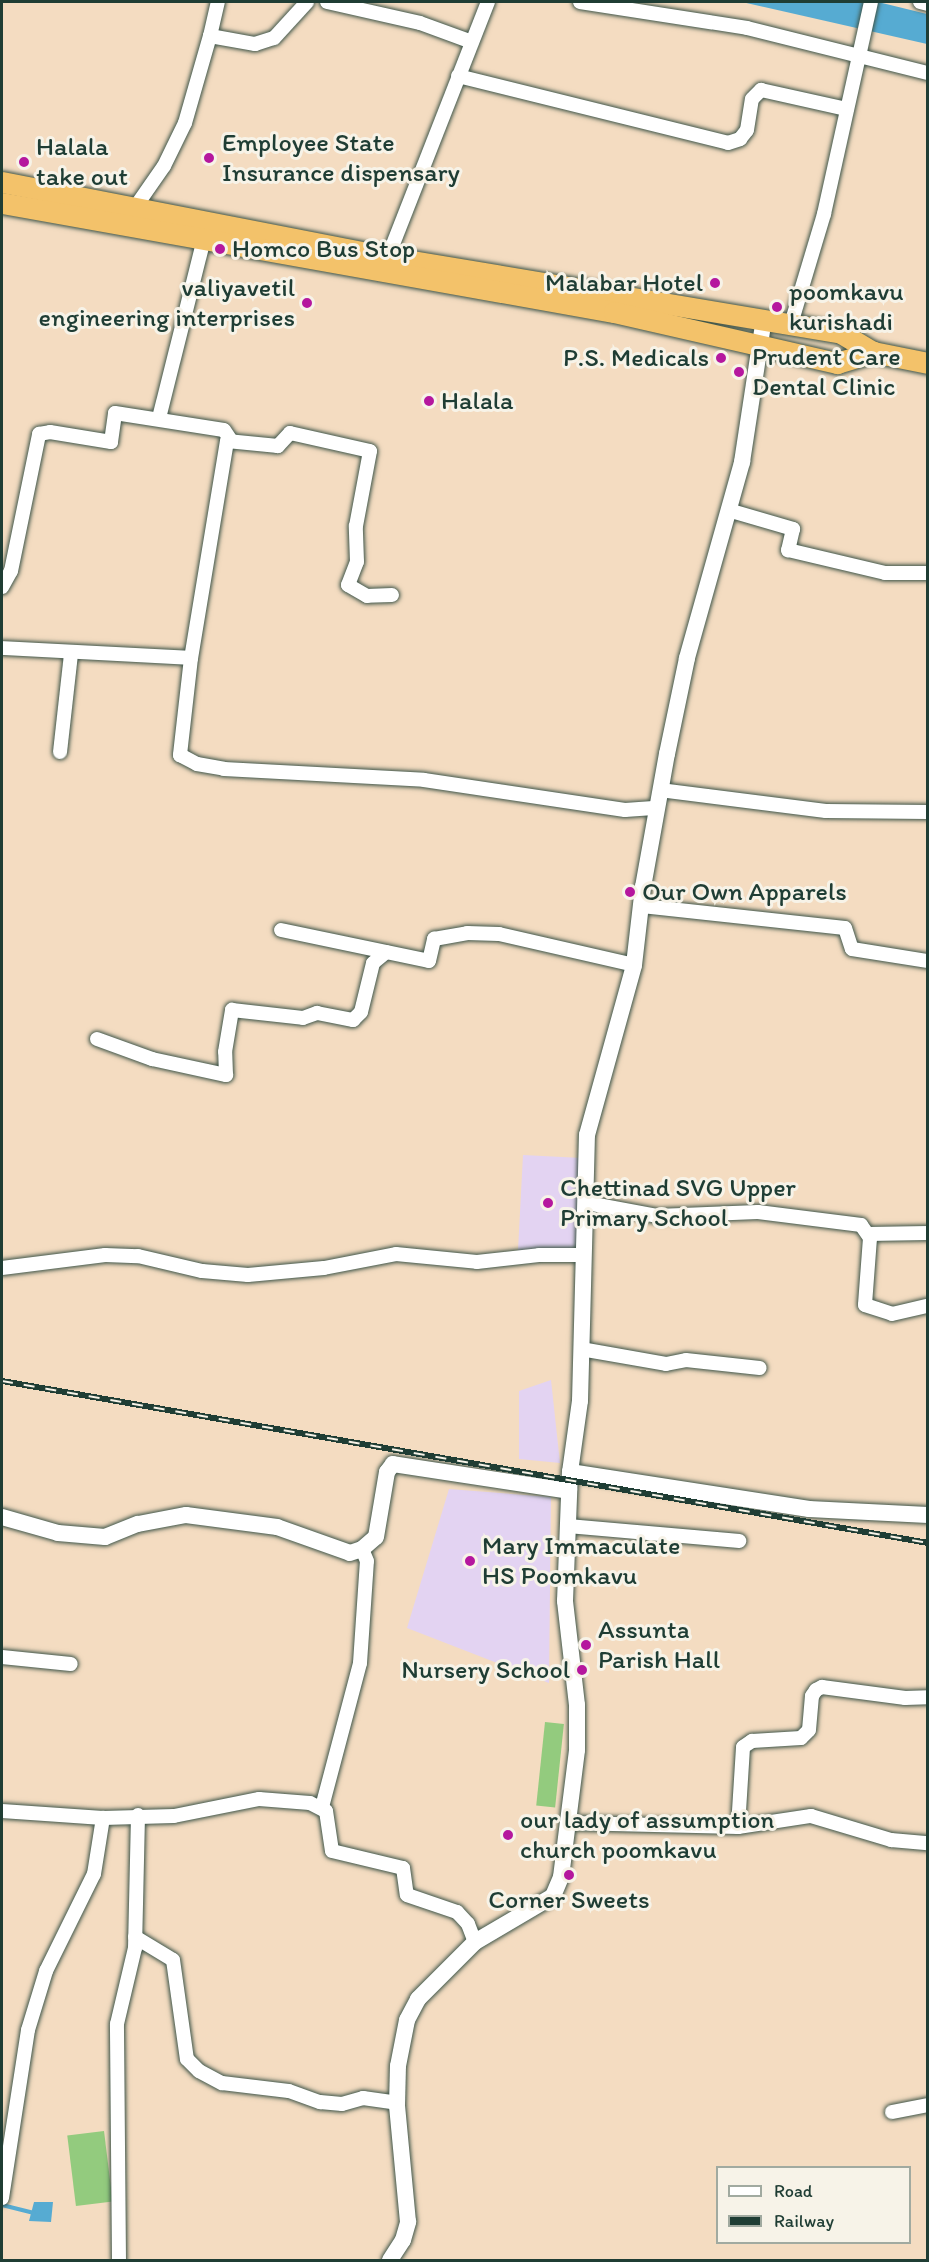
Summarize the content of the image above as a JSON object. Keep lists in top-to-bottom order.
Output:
{
  "places": [
    "Employee State Insurance dispensary",
    "Halala take out",
    "Homco Bus Stop",
    "Malabar Hotel",
    "valiyavetil engineering interprises",
    "poomkavu kurishadi",
    "P.S. Medicals",
    "Prudent Care Dental Clinic",
    "Halala",
    "Our Own Apparels",
    "Chettinad SVG Upper Primary School",
    "Mary Immaculate HS Poomkavu",
    "Assunta Parish Hall",
    "Nursery School",
    "our lady of assumption church poomkavu",
    "Corner Sweets"
  ],
  "legend": ["Road", "Railway"]
}
